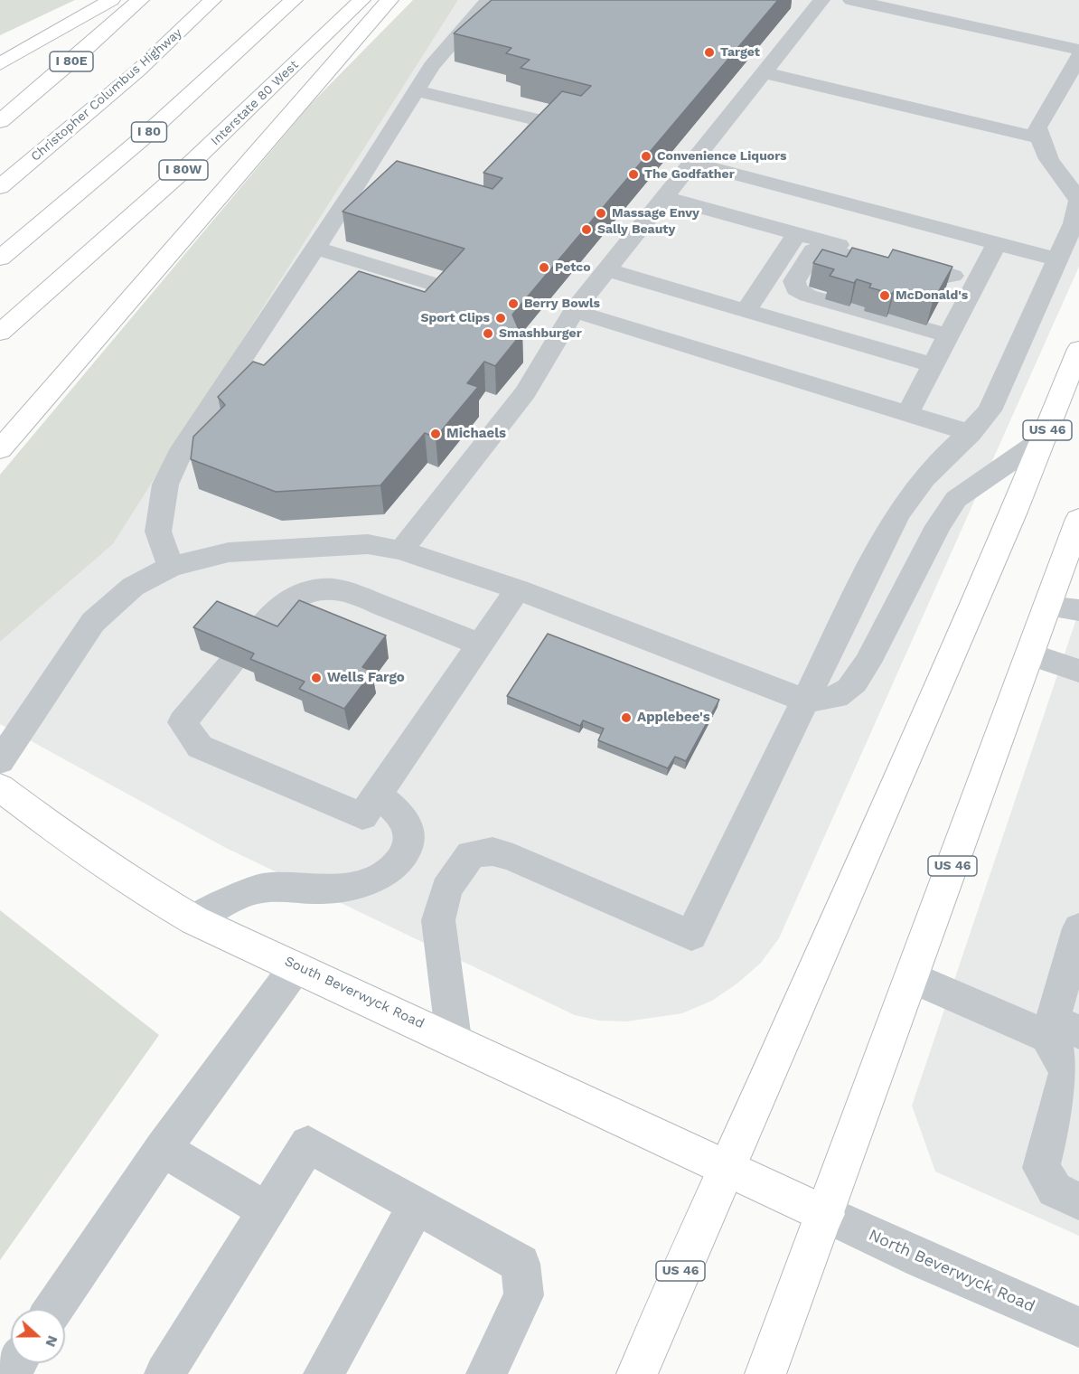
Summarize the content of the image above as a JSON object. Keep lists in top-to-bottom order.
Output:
{
  "streets": {
    "main road": [
      "I 80E",
      "Christopher Columbus Highway",
      "Interstate 80 West",
      "I 80",
      "I 80W",
      "US 46",
      "South Beverwyck Road"
    ],
    "street": ["North Beverwyck Road"]
  },
  "crossings": [
    ["US 46", "South Beverwyck Road"],
    ["US 46", "North Beverwyck Road"],
    ["South Beverwyck Road", "North Beverwyck Road"]
  ],
  "places": [
    "Target",
    "Convenience Liquors",
    "The Godfather",
    "Massage Envy",
    "Sally Beauty",
    "Petco",
    "McDonald's",
    "Berry Bowls",
    "Sport Clips",
    "Smashburger",
    "Michaels",
    "Wells Fargo",
    "Applebee's"
  ],
  "north": "right"
}
